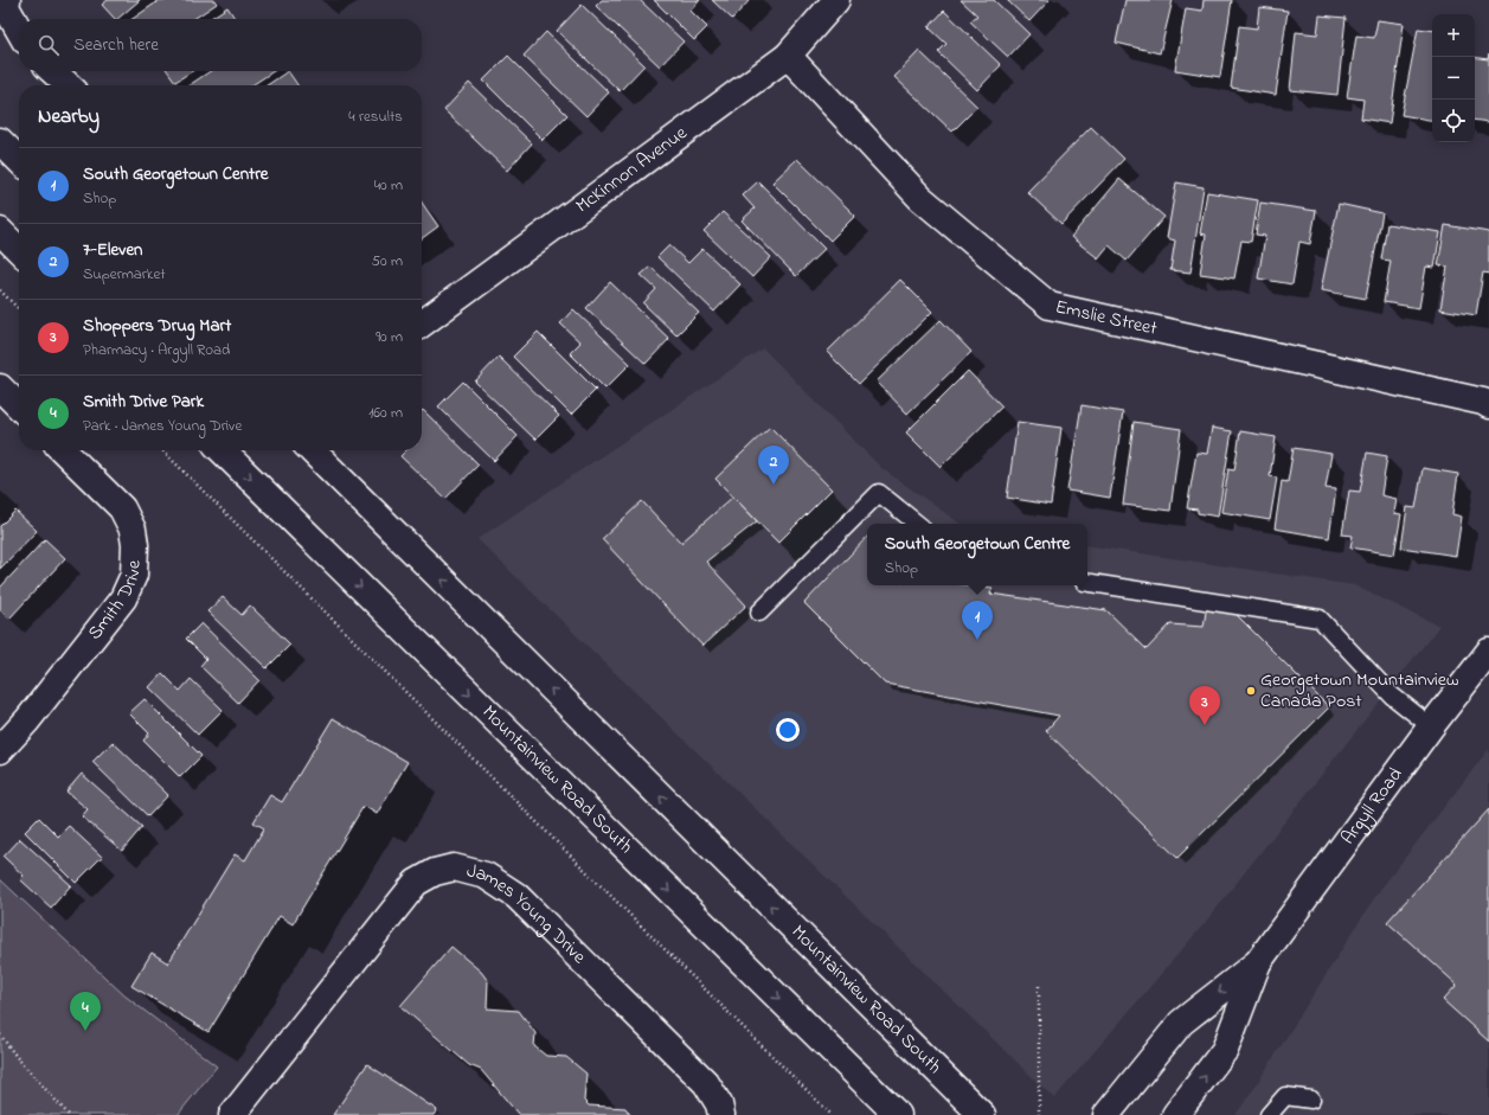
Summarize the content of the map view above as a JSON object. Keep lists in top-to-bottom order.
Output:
{
  "streets": {
    "street": [
      "McKinnon Avenue",
      "Emslie Street",
      "Smith Drive",
      "Mountainview Road South",
      "Argyll Road",
      "James Young Drive"
    ]
  },
  "crossings": [
    ["McKinnon Avenue", "Emslie Street"]
  ],
  "places": ["Georgetown Mountainview Canada Post"],
  "page": {
    "map_buttons": ["+", "−"],
    "search": "Search here",
    "heading": ["Nearby", "4 results"],
    "list": [
      {
        "mark": "1",
        "name": "South Georgetown Centre",
        "note": "Shop",
        "value": "40 m"
      },
      {
        "mark": "2",
        "name": "7-Eleven",
        "note": "Supermarket",
        "value": "50 m"
      },
      {
        "mark": "3",
        "name": "Shoppers Drug Mart",
        "note": "Pharmacy · Argyll Road",
        "value": "90 m"
      },
      {
        "mark": "4",
        "name": "Smith Drive Park",
        "note": "Park · James Young Drive",
        "value": "160 m"
      }
    ],
    "pins": [
      "2",
      "1",
      "3",
      "4"
    ],
    "popup": ["South Georgetown Centre", "Shop"]
  }
}
